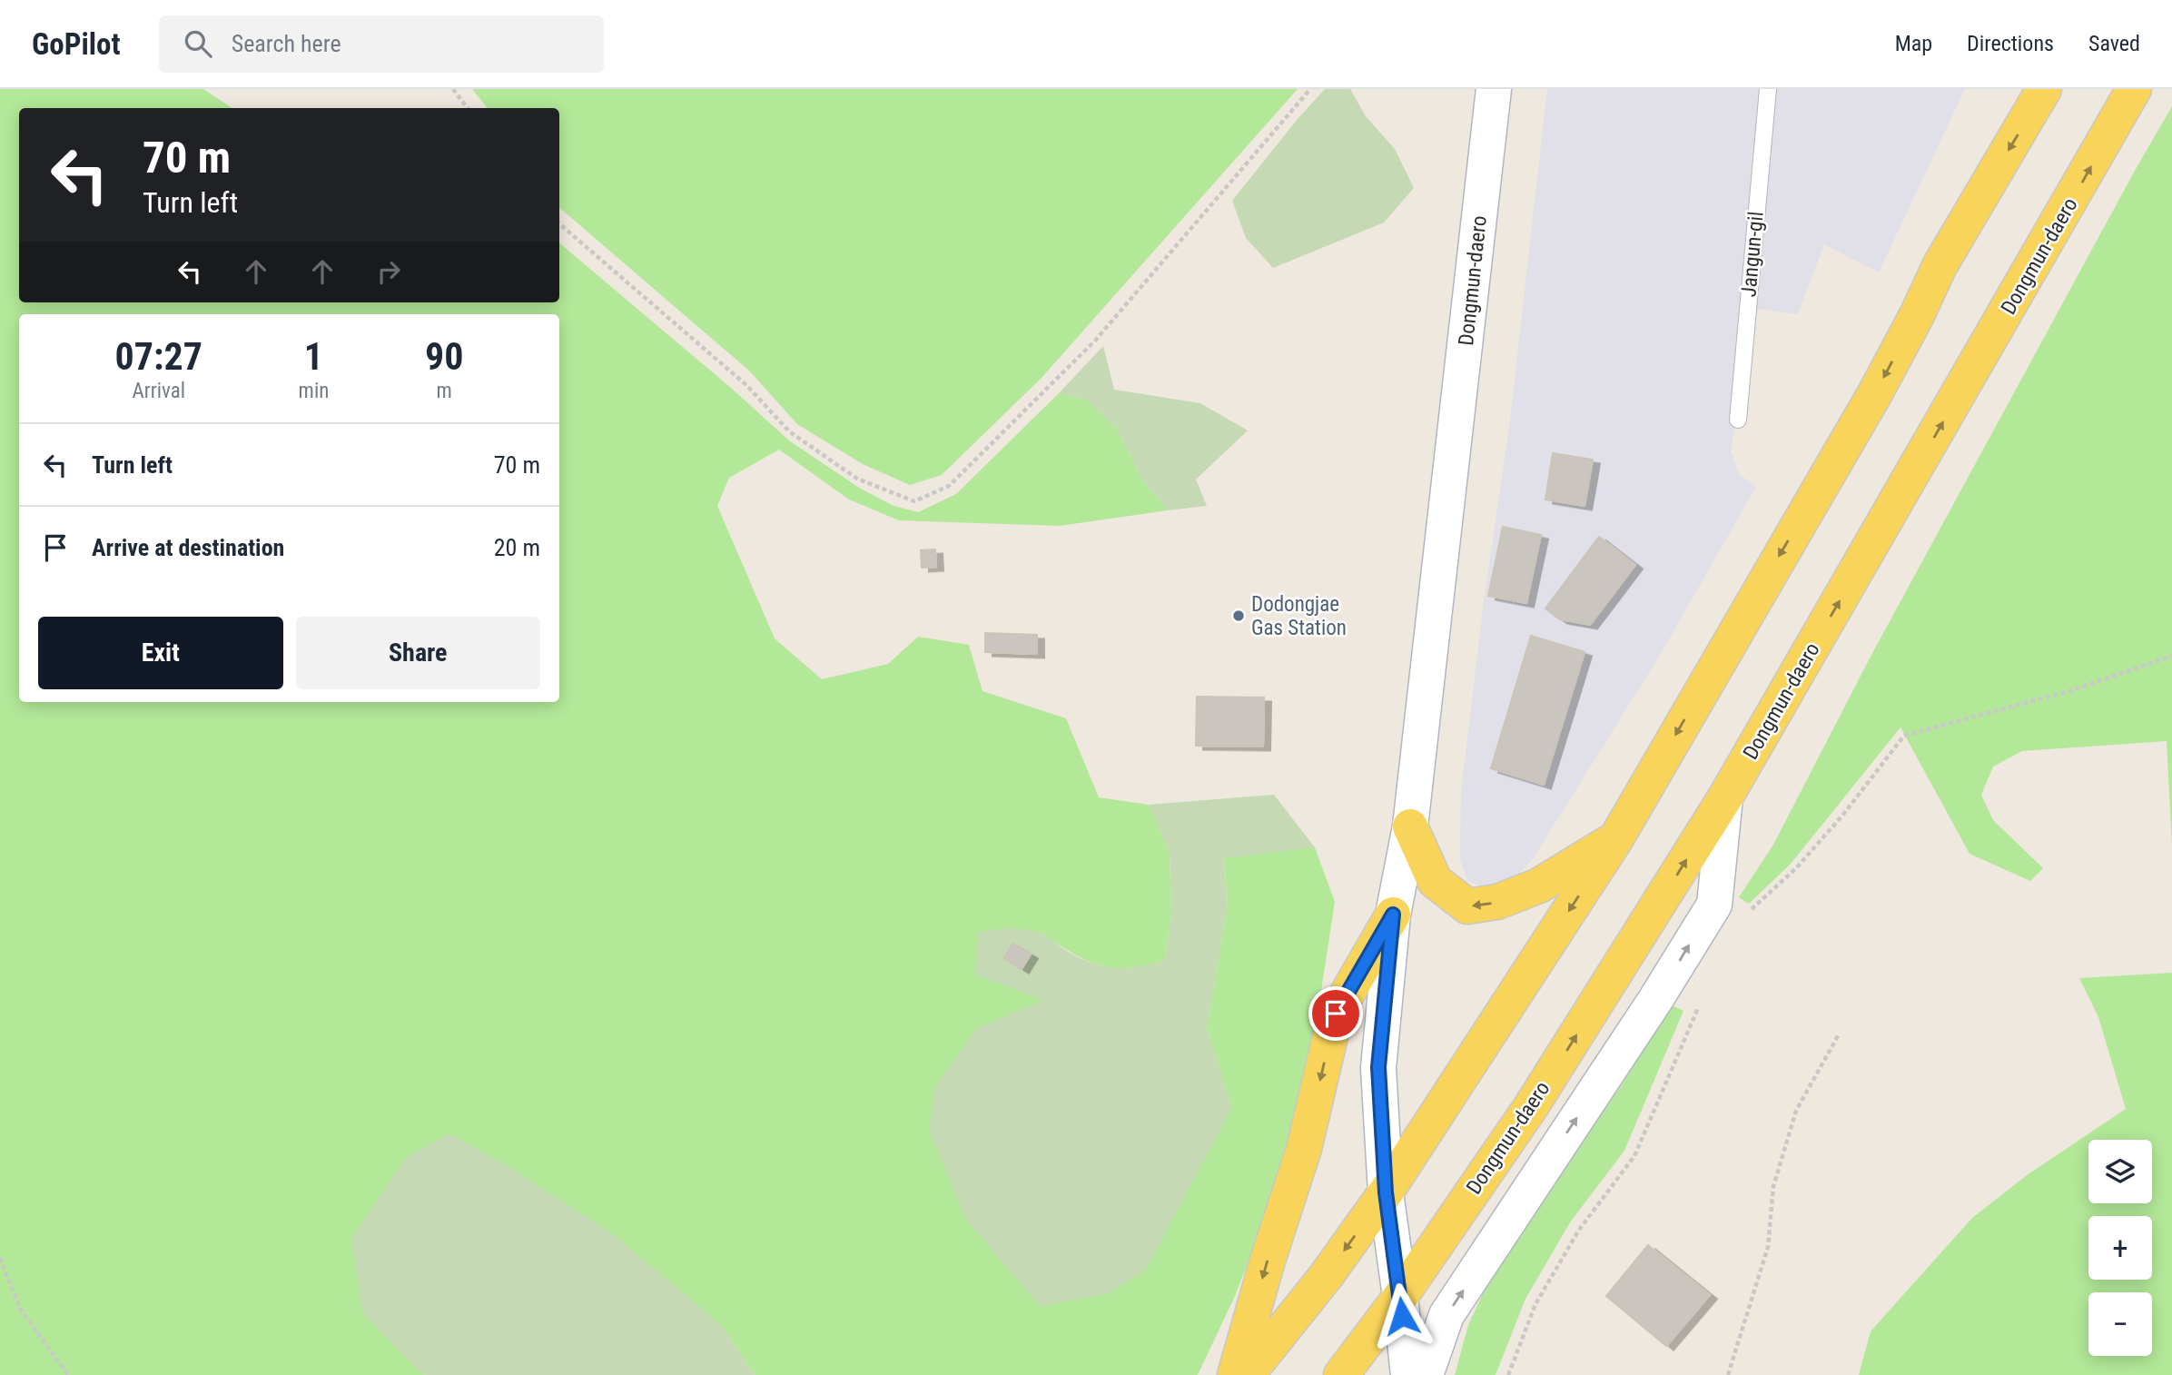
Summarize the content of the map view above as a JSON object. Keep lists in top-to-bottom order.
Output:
{
  "streets": {
    "main road": ["Dongmun-daero"],
    "lane": ["Jangun-gil"]
  },
  "places": ["Dodongjae Gas Station"],
  "page": {
    "header": "GoPilot",
    "search": "Search here",
    "nav": ["Map", "Directions", "Saved"],
    "turn": ["70 m", "Turn left"],
    "eta": [
      "07:27",
      "Arrival",
      "1",
      "min",
      "90",
      "m"
    ],
    "list": [
      {
        "name": "Turn left",
        "value": "70 m"
      },
      {
        "name": "Arrive at destination",
        "value": "20 m"
      }
    ],
    "buttons": ["Exit", "Share"],
    "map_buttons": ["+", "−"]
  }
}
